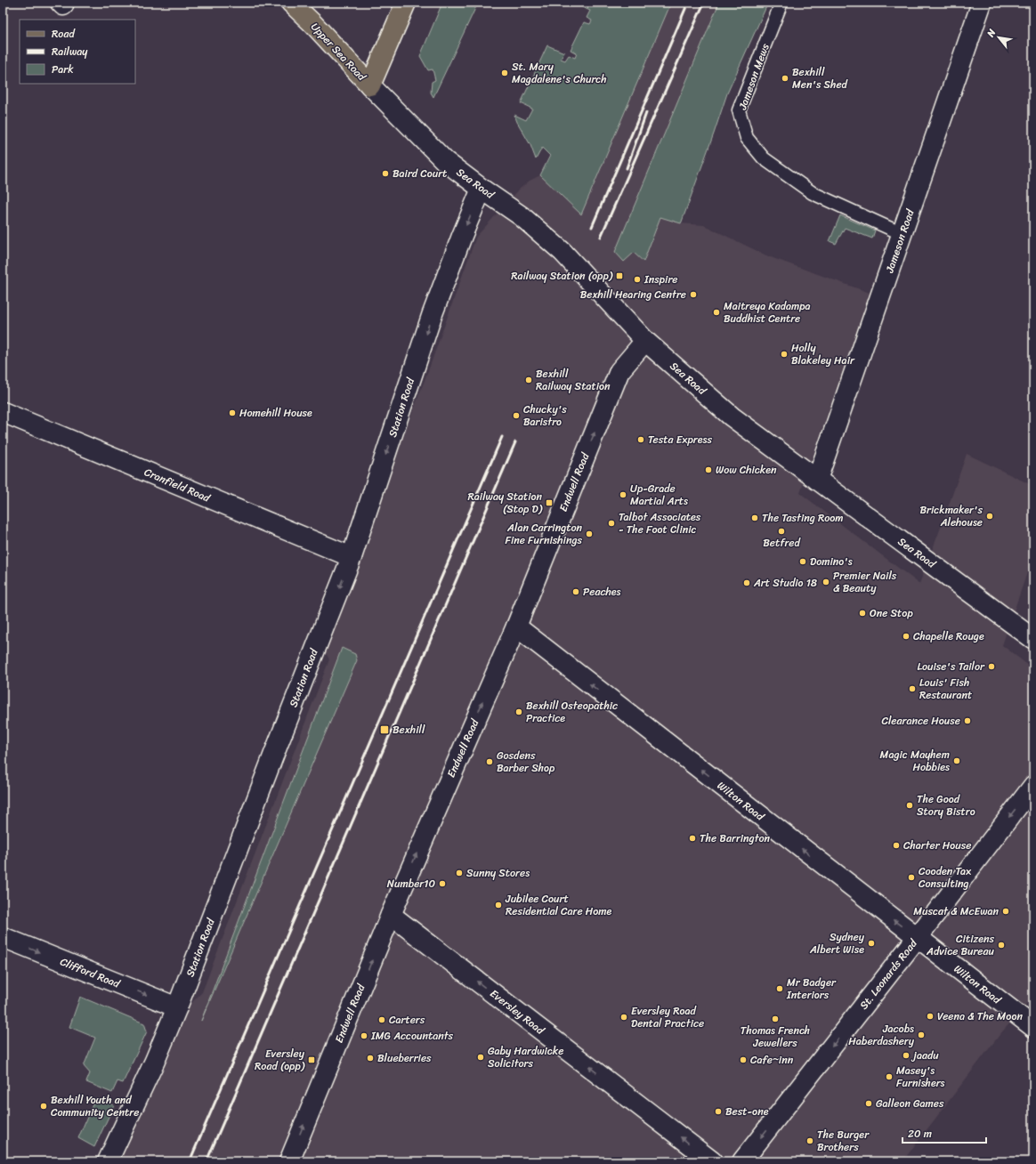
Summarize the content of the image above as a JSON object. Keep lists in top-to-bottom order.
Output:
{
  "streets": {
    "main road": ["Upper Sea Road"],
    "street": [
      "Sea Road",
      "Jameson Road",
      "Station Road",
      "Endwell Road",
      "Cranfield Road",
      "Wilton Road",
      "Clifford Road",
      "St. Leonards Road",
      "Eversley Road"
    ],
    "lane": ["Jameson Mews"]
  },
  "crossings": [
    ["Upper Sea Road", "Sea Road"],
    ["Jameson Mews", "Jameson Road"],
    ["Sea Road", "Jameson Road"],
    ["Sea Road", "Station Road"],
    ["Sea Road", "Endwell Road"],
    ["Station Road", "Cranfield Road"],
    ["Station Road", "Clifford Road"],
    ["Endwell Road", "Wilton Road"],
    ["Endwell Road", "Eversley Road"],
    ["Wilton Road", "St. Leonards Road"]
  ],
  "one_way": [
    "Station Road",
    "Endwell Road",
    "Wilton Road",
    "Clifford Road",
    "St. Leonards Road",
    "Eversley Road"
  ],
  "places": {
    "other": [
      "St. Mary Magdalene's Church",
      "Bexhill Men's Shed",
      "Baird Court",
      "Inspire",
      "Bexhill Hearing Centre",
      "Maitreya Kadampa Buddhist Centre",
      "Holly Blakeley Hair",
      "Bexhill Railway Station",
      "Homehill House",
      "Chucky's Baristro",
      "Testa Express",
      "Wow Chicken",
      "Up-Grade Martial Arts",
      "Brickmaker's Alehouse",
      "The Tasting Room",
      "Talbot Associates - The Foot Clinic",
      "Betfred",
      "Alan Carrington Fine Furnishings",
      "Domino's",
      "Premier Nails & Beauty",
      "Art Studio 18",
      "Peaches",
      "One Stop",
      "Chapelle Rouge",
      "Louise's Tailor",
      "Louis' Fish Restaurant",
      "Bexhill Osteopathic Practice",
      "Clearance House",
      "Magic Mayhem Hobbies",
      "Gosdens Barber Shop",
      "The Good Story Bistro",
      "The Barrington",
      "Charter House",
      "Sunny Stores",
      "Cooden Tax Consulting",
      "Number10",
      "Jubilee Court Residential Care Home",
      "Muscat & McEwan",
      "Sydney Albert Wise",
      "Citizens Advice Bureau",
      "Mr Badger Interiors",
      "Veena & The Moon",
      "Eversley Road Dental Practice",
      "Thomas French Jewellers",
      "Carters",
      "Jacobs Haberdashery",
      "IMG Accountants",
      "jaadu",
      "Gaby Hardwicke Solicitors",
      "Blueberries",
      "Cafe~inn",
      "Masey's Furnishers",
      "Galleon Games",
      "Bexhill Youth and Community Centre",
      "Best-one",
      "The Burger Brothers"
    ],
    "transit": [
      "Railway Station (opp)",
      "Railway Station (Stop D)",
      "Bexhill",
      "Eversley Road (opp)"
    ]
  },
  "legend": ["Road", "Railway", "Park"],
  "scale_bar": "20 m",
  "north": "top left"
}
